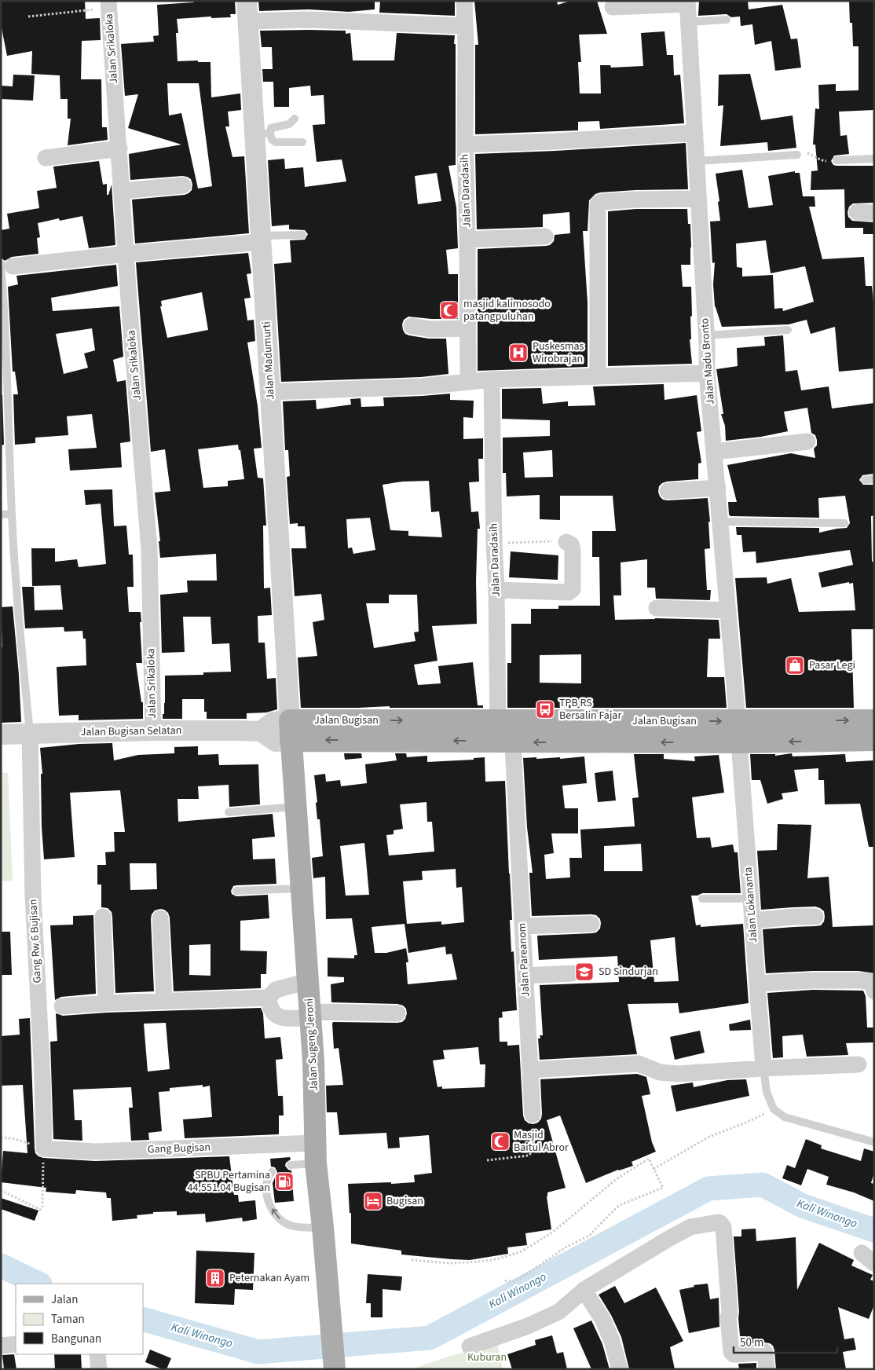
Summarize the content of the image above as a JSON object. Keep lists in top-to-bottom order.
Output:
{
  "streets": {
    "main road": ["Jalan Bugisan", "Jalan Sugeng Jeroni"],
    "street": [
      "Jalan Srikaloka",
      "Jalan Daradasih",
      "Jalan Madumurti",
      "Jalan Madu Bronto",
      "Jalan Bugisan Selatan",
      "Jalan Lokananta",
      "Gang Rw 6 Bujisan",
      "Jalan Pareanom",
      "Gang Bugisan"
    ]
  },
  "crossings": [
    ["Jalan Srikaloka", "Jalan Bugisan Selatan"],
    ["Jalan Daradasih", "Jalan Bugisan"],
    ["Jalan Daradasih", "Jalan Pareanom"],
    ["Jalan Madumurti", "Jalan Bugisan"],
    ["Jalan Madumurti", "Jalan Bugisan Selatan"],
    ["Jalan Madumurti", "Jalan Sugeng Jeroni"],
    ["Jalan Madu Bronto", "Jalan Bugisan"],
    ["Jalan Bugisan", "Jalan Bugisan Selatan"],
    ["Jalan Bugisan", "Jalan Lokananta"],
    ["Jalan Bugisan", "Jalan Pareanom"],
    ["Jalan Bugisan", "Jalan Sugeng Jeroni"],
    ["Jalan Bugisan Selatan", "Gang Rw 6 Bujisan"],
    ["Jalan Bugisan Selatan", "Jalan Sugeng Jeroni"],
    ["Gang Rw 6 Bujisan", "Gang Bugisan"],
    ["Jalan Sugeng Jeroni", "Gang Bugisan"]
  ],
  "water": ["Kali Winongo"],
  "parks": ["Kuburan"],
  "places": {
    "mosque": ["masjid kalimosodo patangpuluhan", "Masjid Baitul Abror"],
    "hospital": ["Puskesmas Wirobrajan"],
    "shop": ["Pasar Legi"],
    "bus stop": ["TPB RS Bersalin Fajar"],
    "school or university": ["SD Sindurjan"],
    "fuel station": ["SPBU Pertamina 44.551.04 Bugisan"],
    "hotel": ["Bugisan"],
    "building": ["Peternakan Ayam"]
  },
  "legend": ["Jalan", "Taman", "Bangunan"],
  "scale_bar": "50 m"
}
